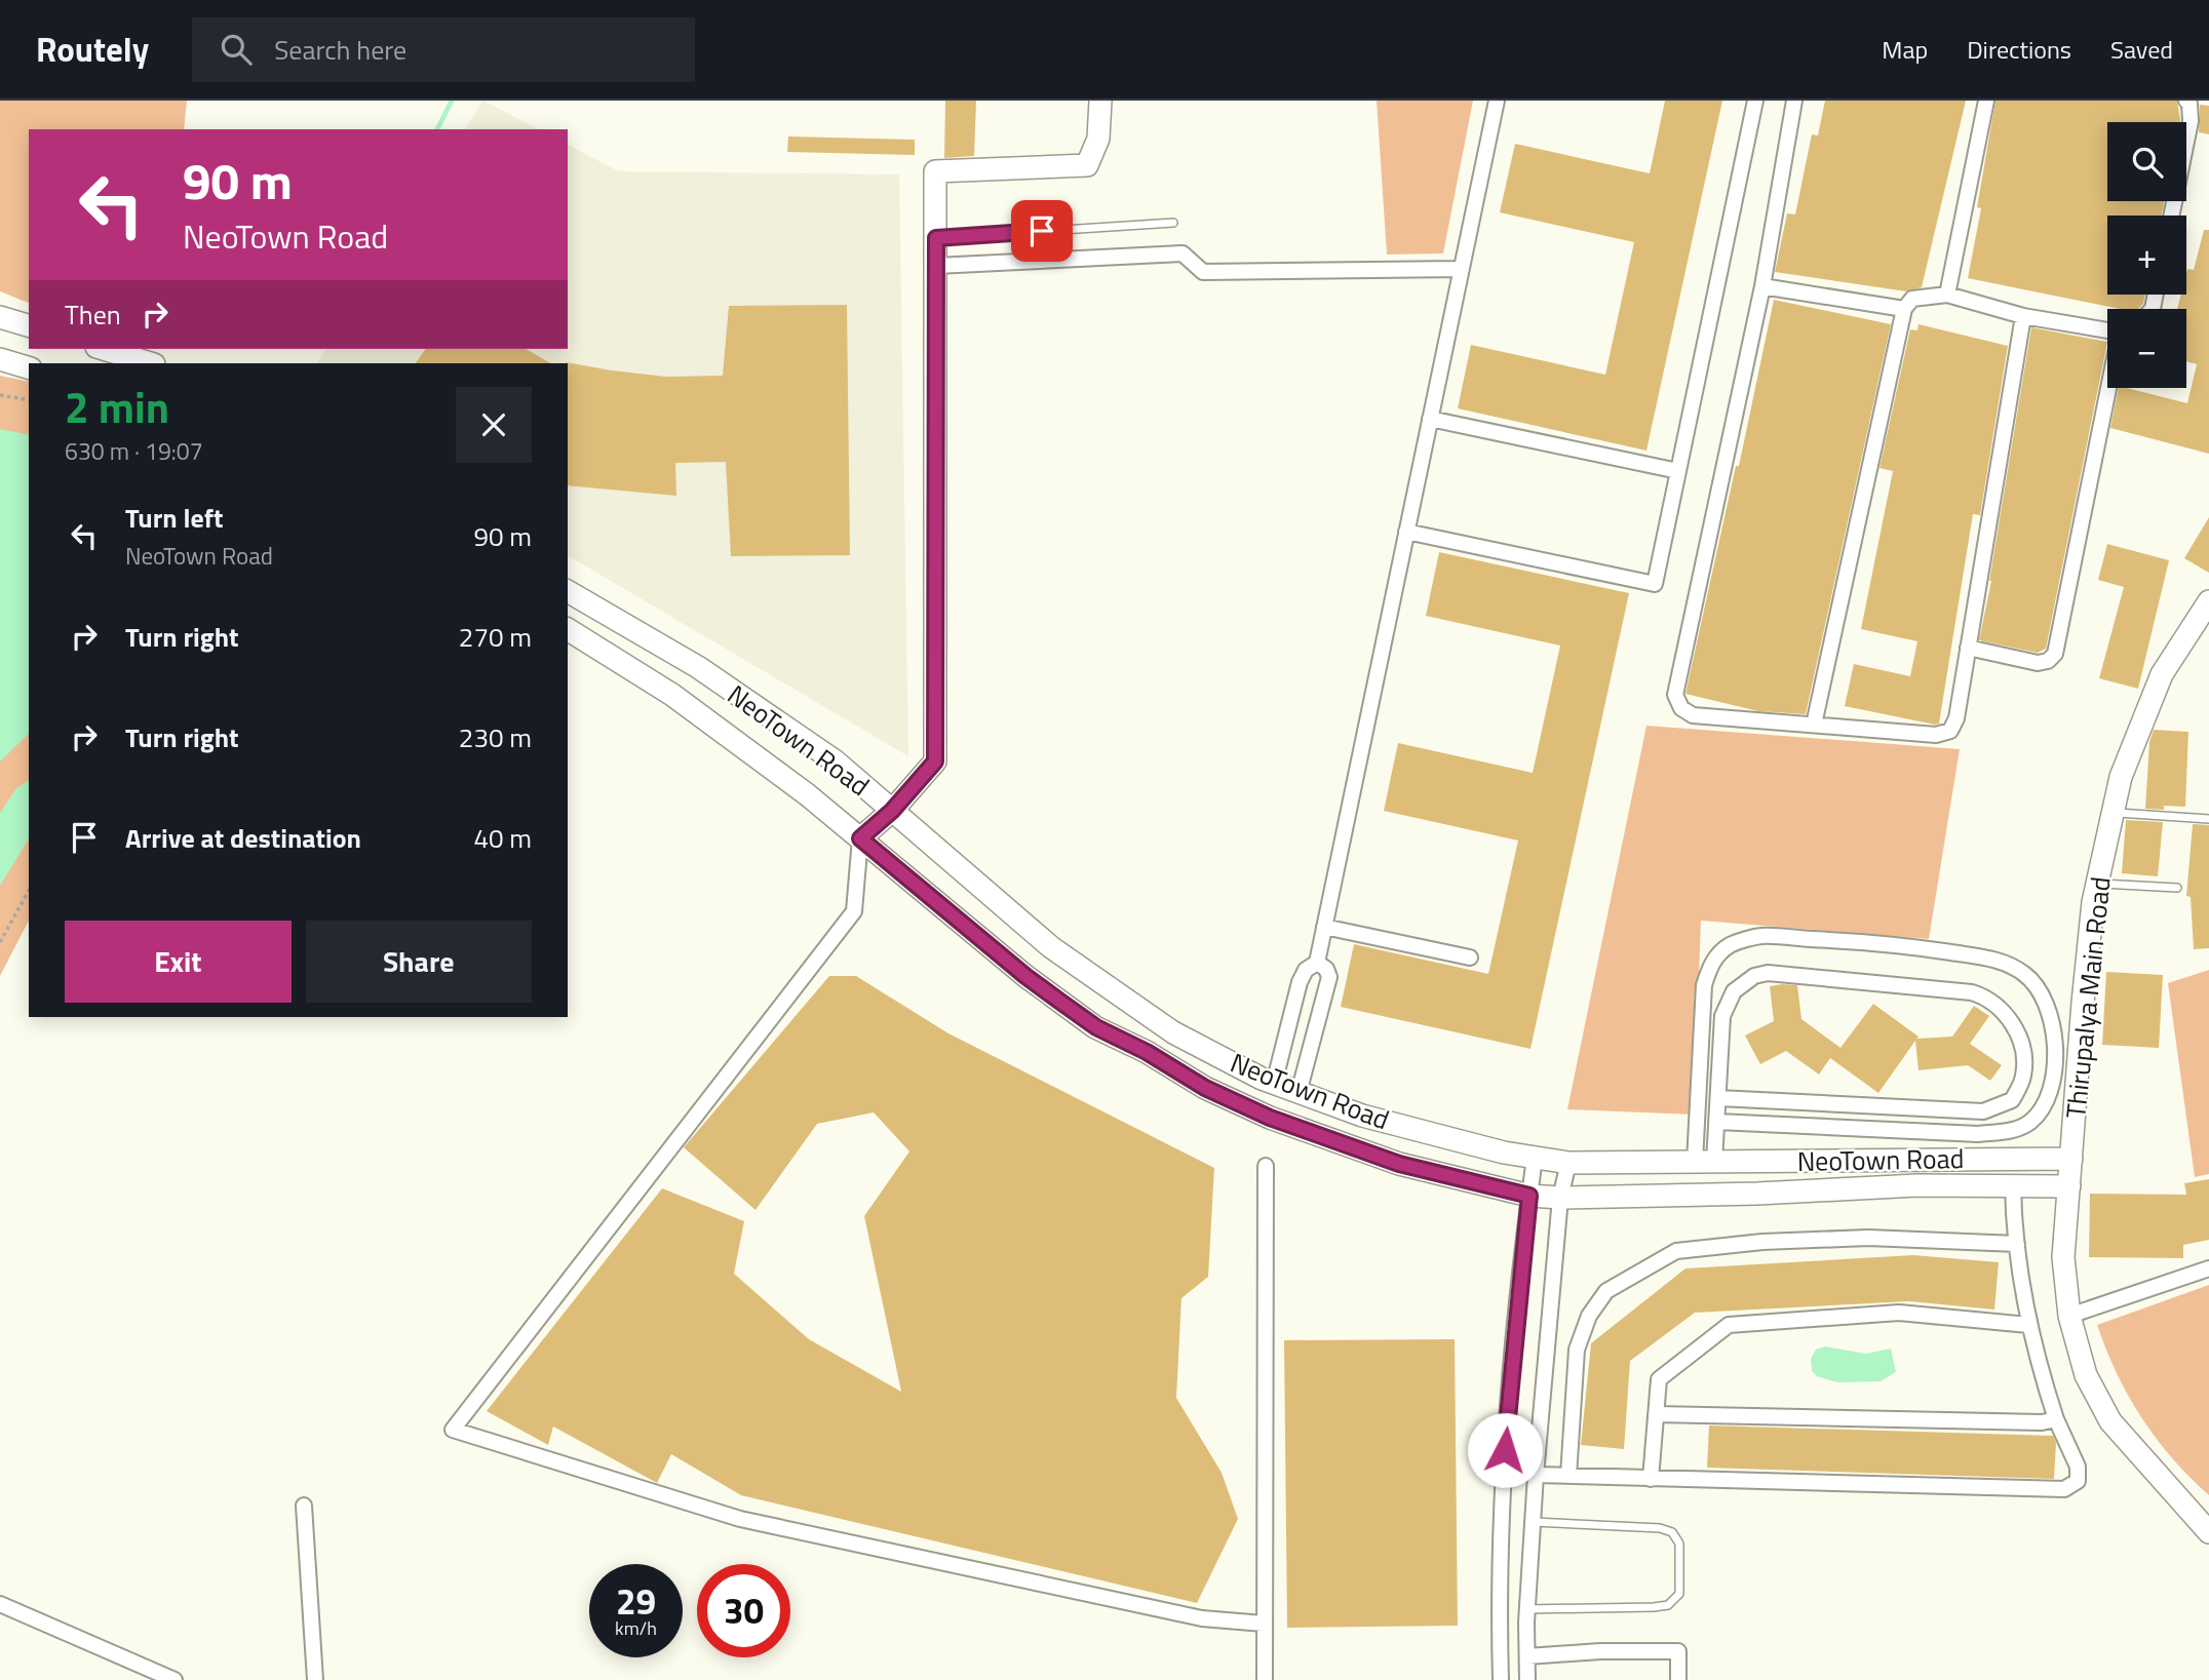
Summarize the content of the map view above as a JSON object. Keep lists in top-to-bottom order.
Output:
{
  "streets": {
    "street": ["NeoTown Road", "Thirupalya Main Road"]
  },
  "crossings": [
    ["NeoTown Road", "Thirupalya Main Road"]
  ],
  "page": {
    "header": "Routely",
    "search": "Search here",
    "nav": ["Map", "Directions", "Saved"],
    "map_buttons": ["+", "−"],
    "turn": ["90 m", "NeoTown Road"],
    "then": "Then",
    "heading": ["2 min", "630 m · 19:07"],
    "list": [
      {
        "name": "Turn left",
        "note": "NeoTown Road",
        "value": "90 m"
      },
      {
        "name": "Turn right",
        "value": "270 m"
      },
      {
        "name": "Turn right",
        "value": "230 m"
      },
      {
        "name": "Arrive at destination",
        "value": "40 m"
      }
    ],
    "buttons": ["Exit", "Share"],
    "speed": "29 km/h",
    "limit": "30"
  }
}
